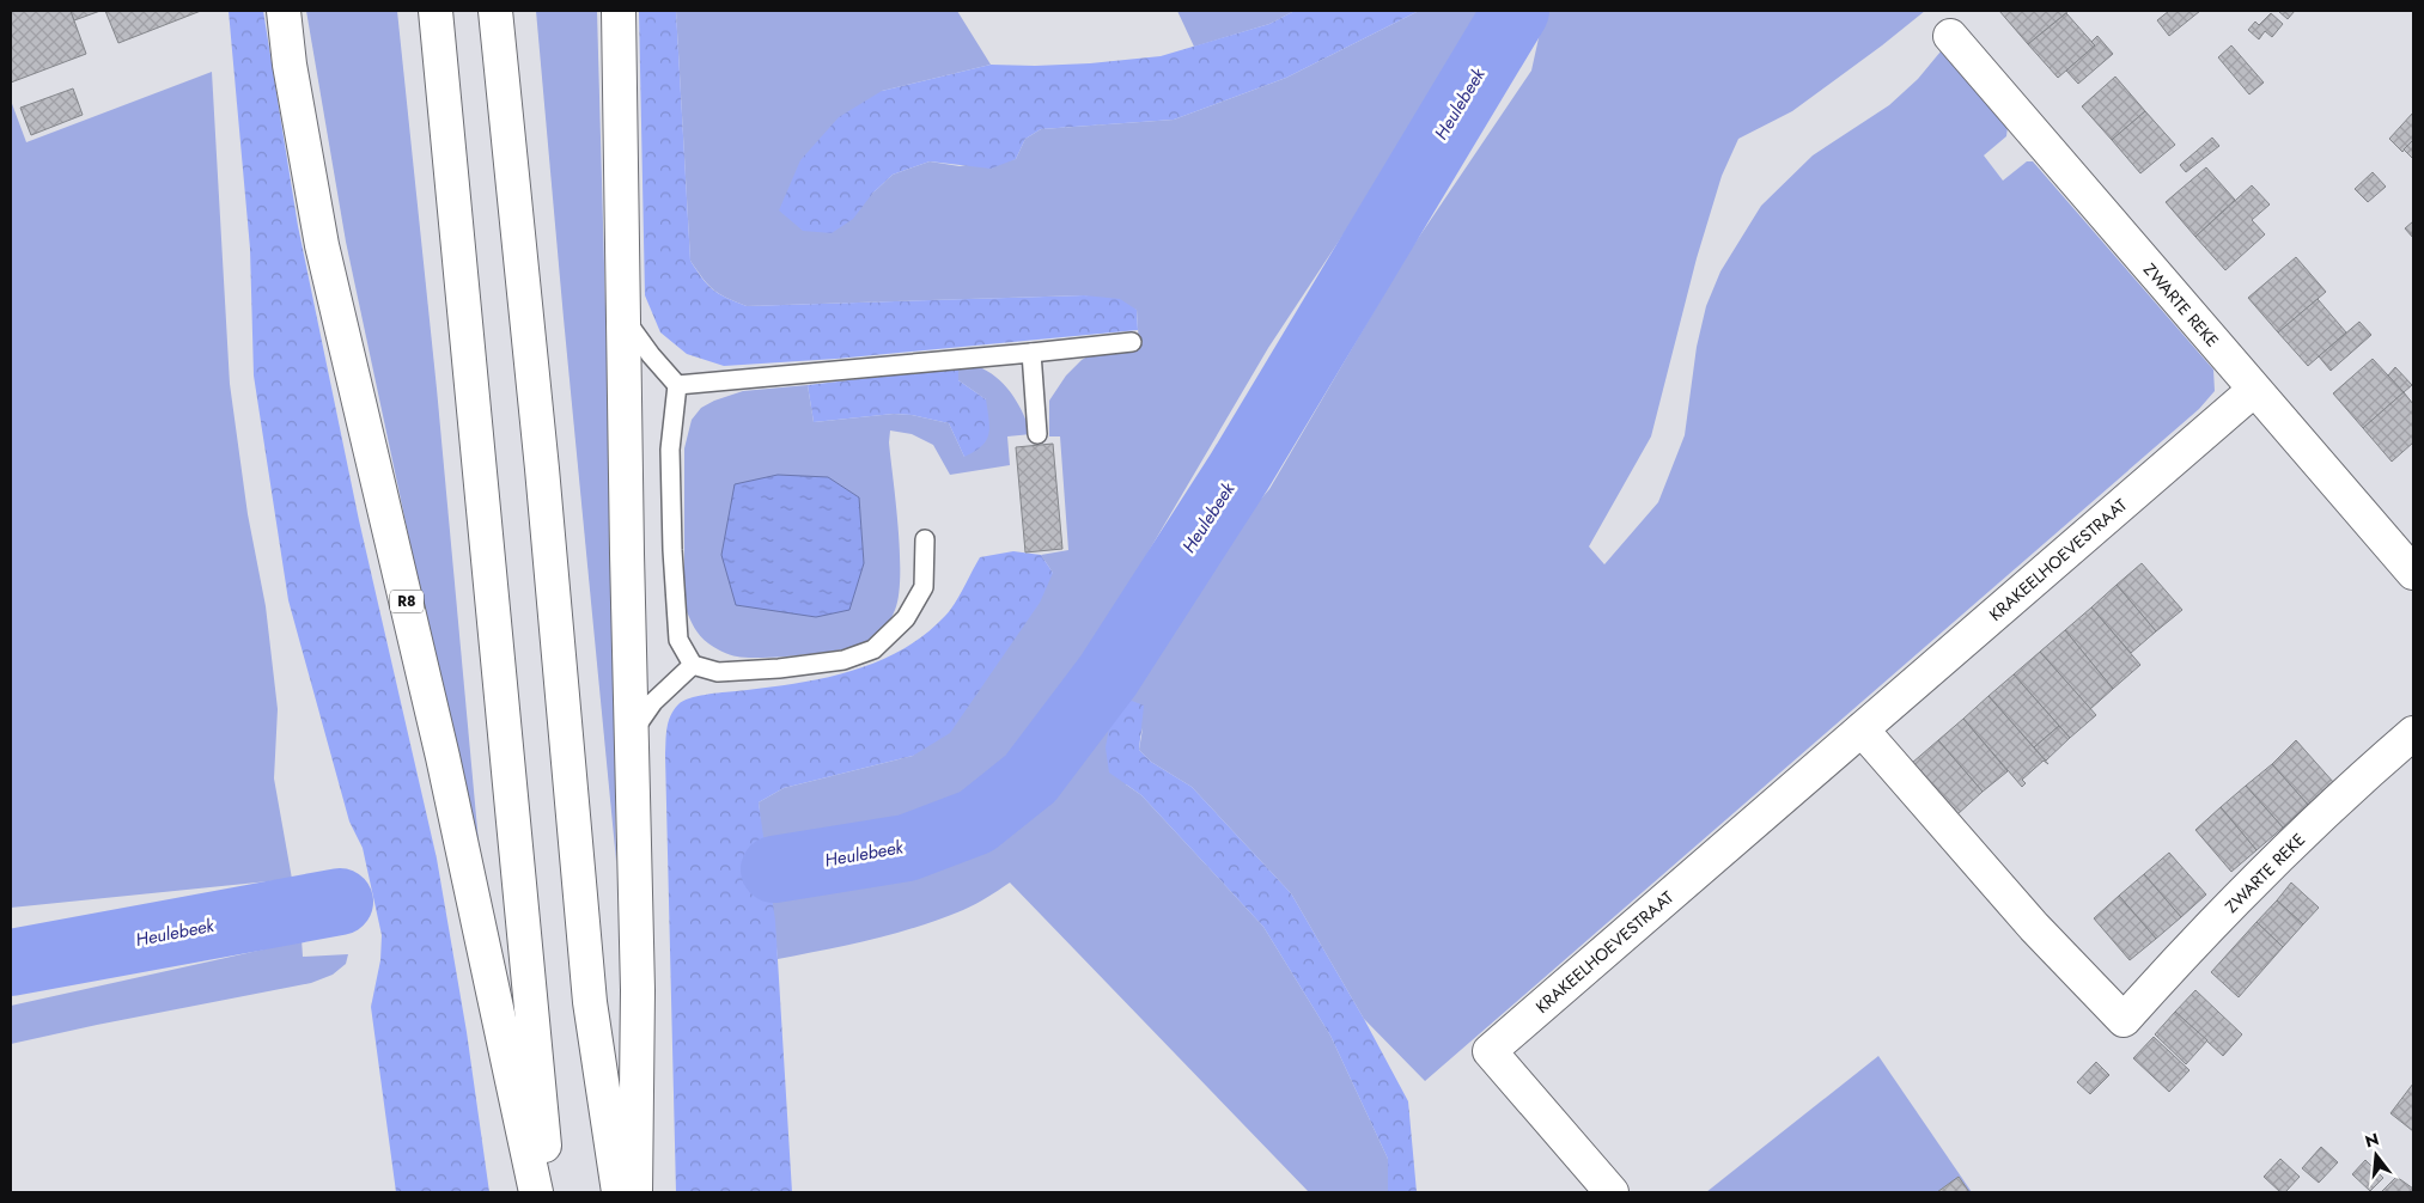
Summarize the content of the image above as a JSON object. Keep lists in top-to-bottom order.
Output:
{
  "streets": {
    "main road": ["ZWARTE REKE", "KRAKEELHOEVESTRAAT", "R8"]
  },
  "crossings": [
    ["ZWARTE REKE", "KRAKEELHOEVESTRAAT"]
  ],
  "water": ["Heulebeek"],
  "north": "top"
}
